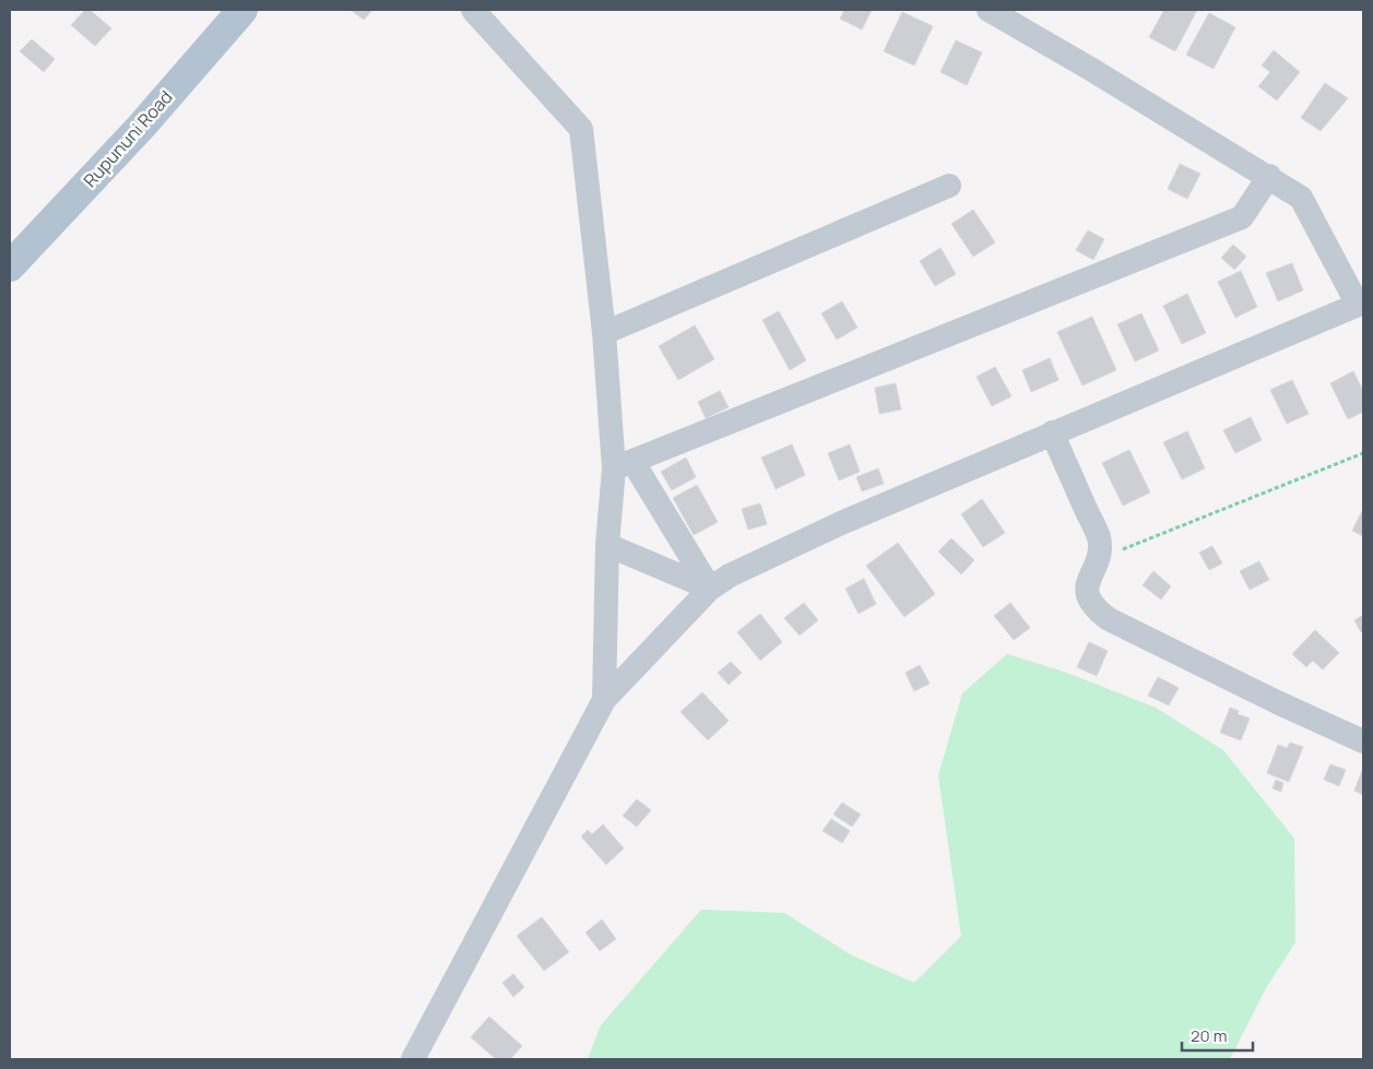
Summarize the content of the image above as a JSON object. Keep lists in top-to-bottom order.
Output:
{
  "streets": {
    "main road": ["Rupununi Road"]
  },
  "scale_bar": "20 m"
}
